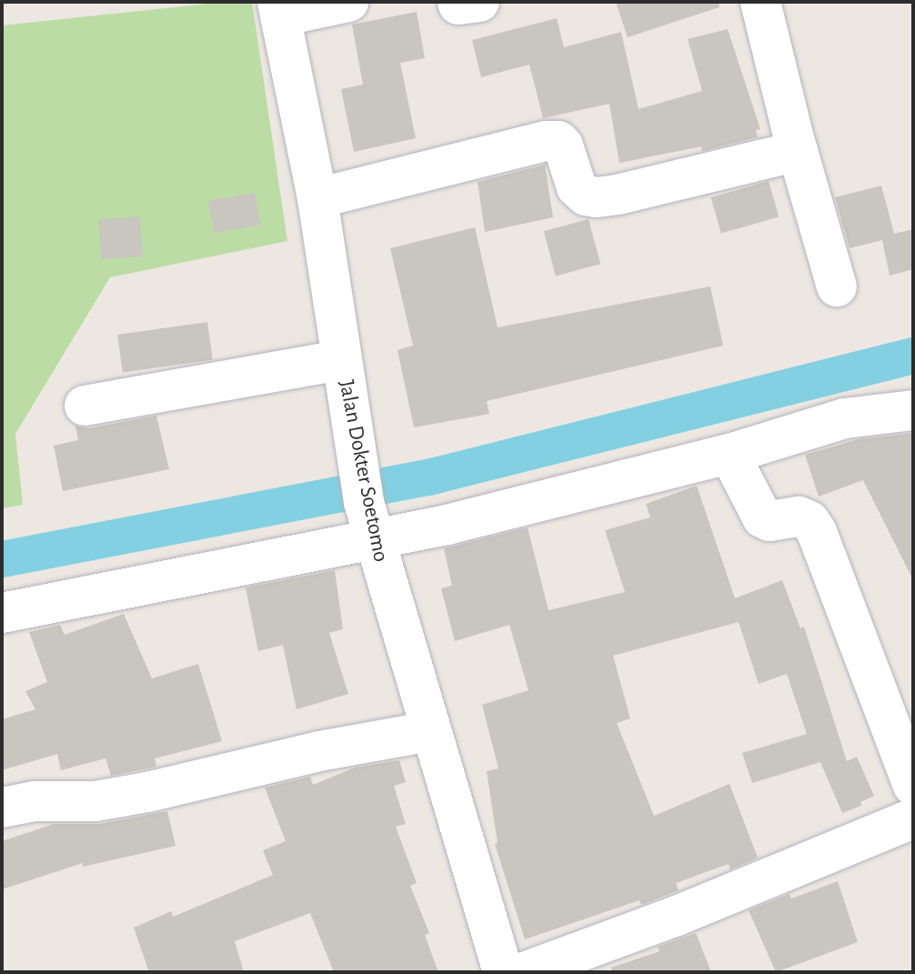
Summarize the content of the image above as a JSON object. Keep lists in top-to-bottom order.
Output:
{
  "streets": {
    "street": ["Jalan Dokter Soetomo"]
  }
}
